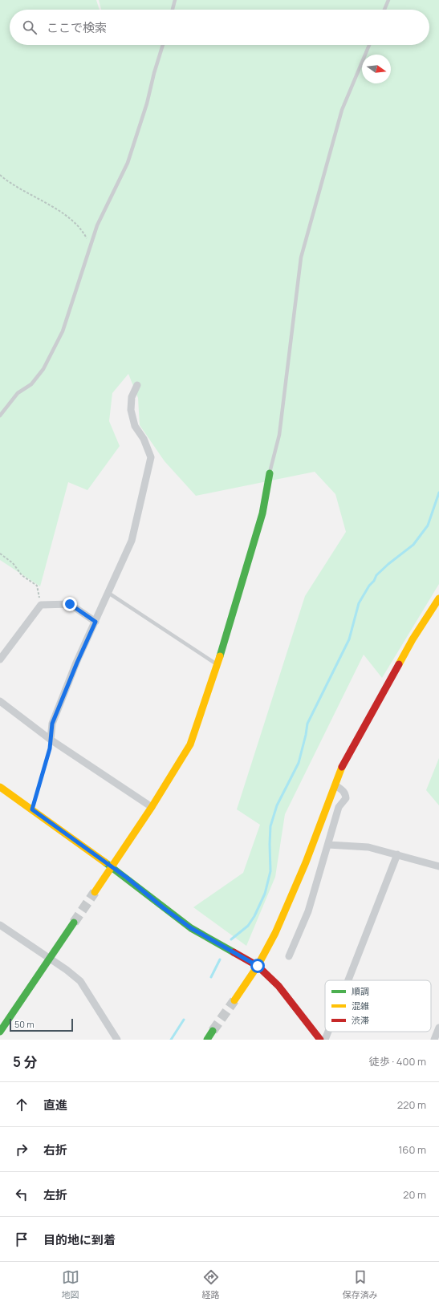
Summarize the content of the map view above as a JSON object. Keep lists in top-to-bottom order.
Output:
{
  "legend": ["順調", "混雑", "渋滞"],
  "scale_bar": "50 m",
  "north": "right",
  "page": {
    "search": "ここで検索",
    "scale": "50 m",
    "heading": ["5 分", "徒歩 · 400 m"],
    "list": [
      ["直進", "220 m"],
      ["右折", "160 m"],
      ["左折", "20 m"],
      "目的地に到着"
    ],
    "nav": ["地図", "経路", "保存済み"]
  }
}
